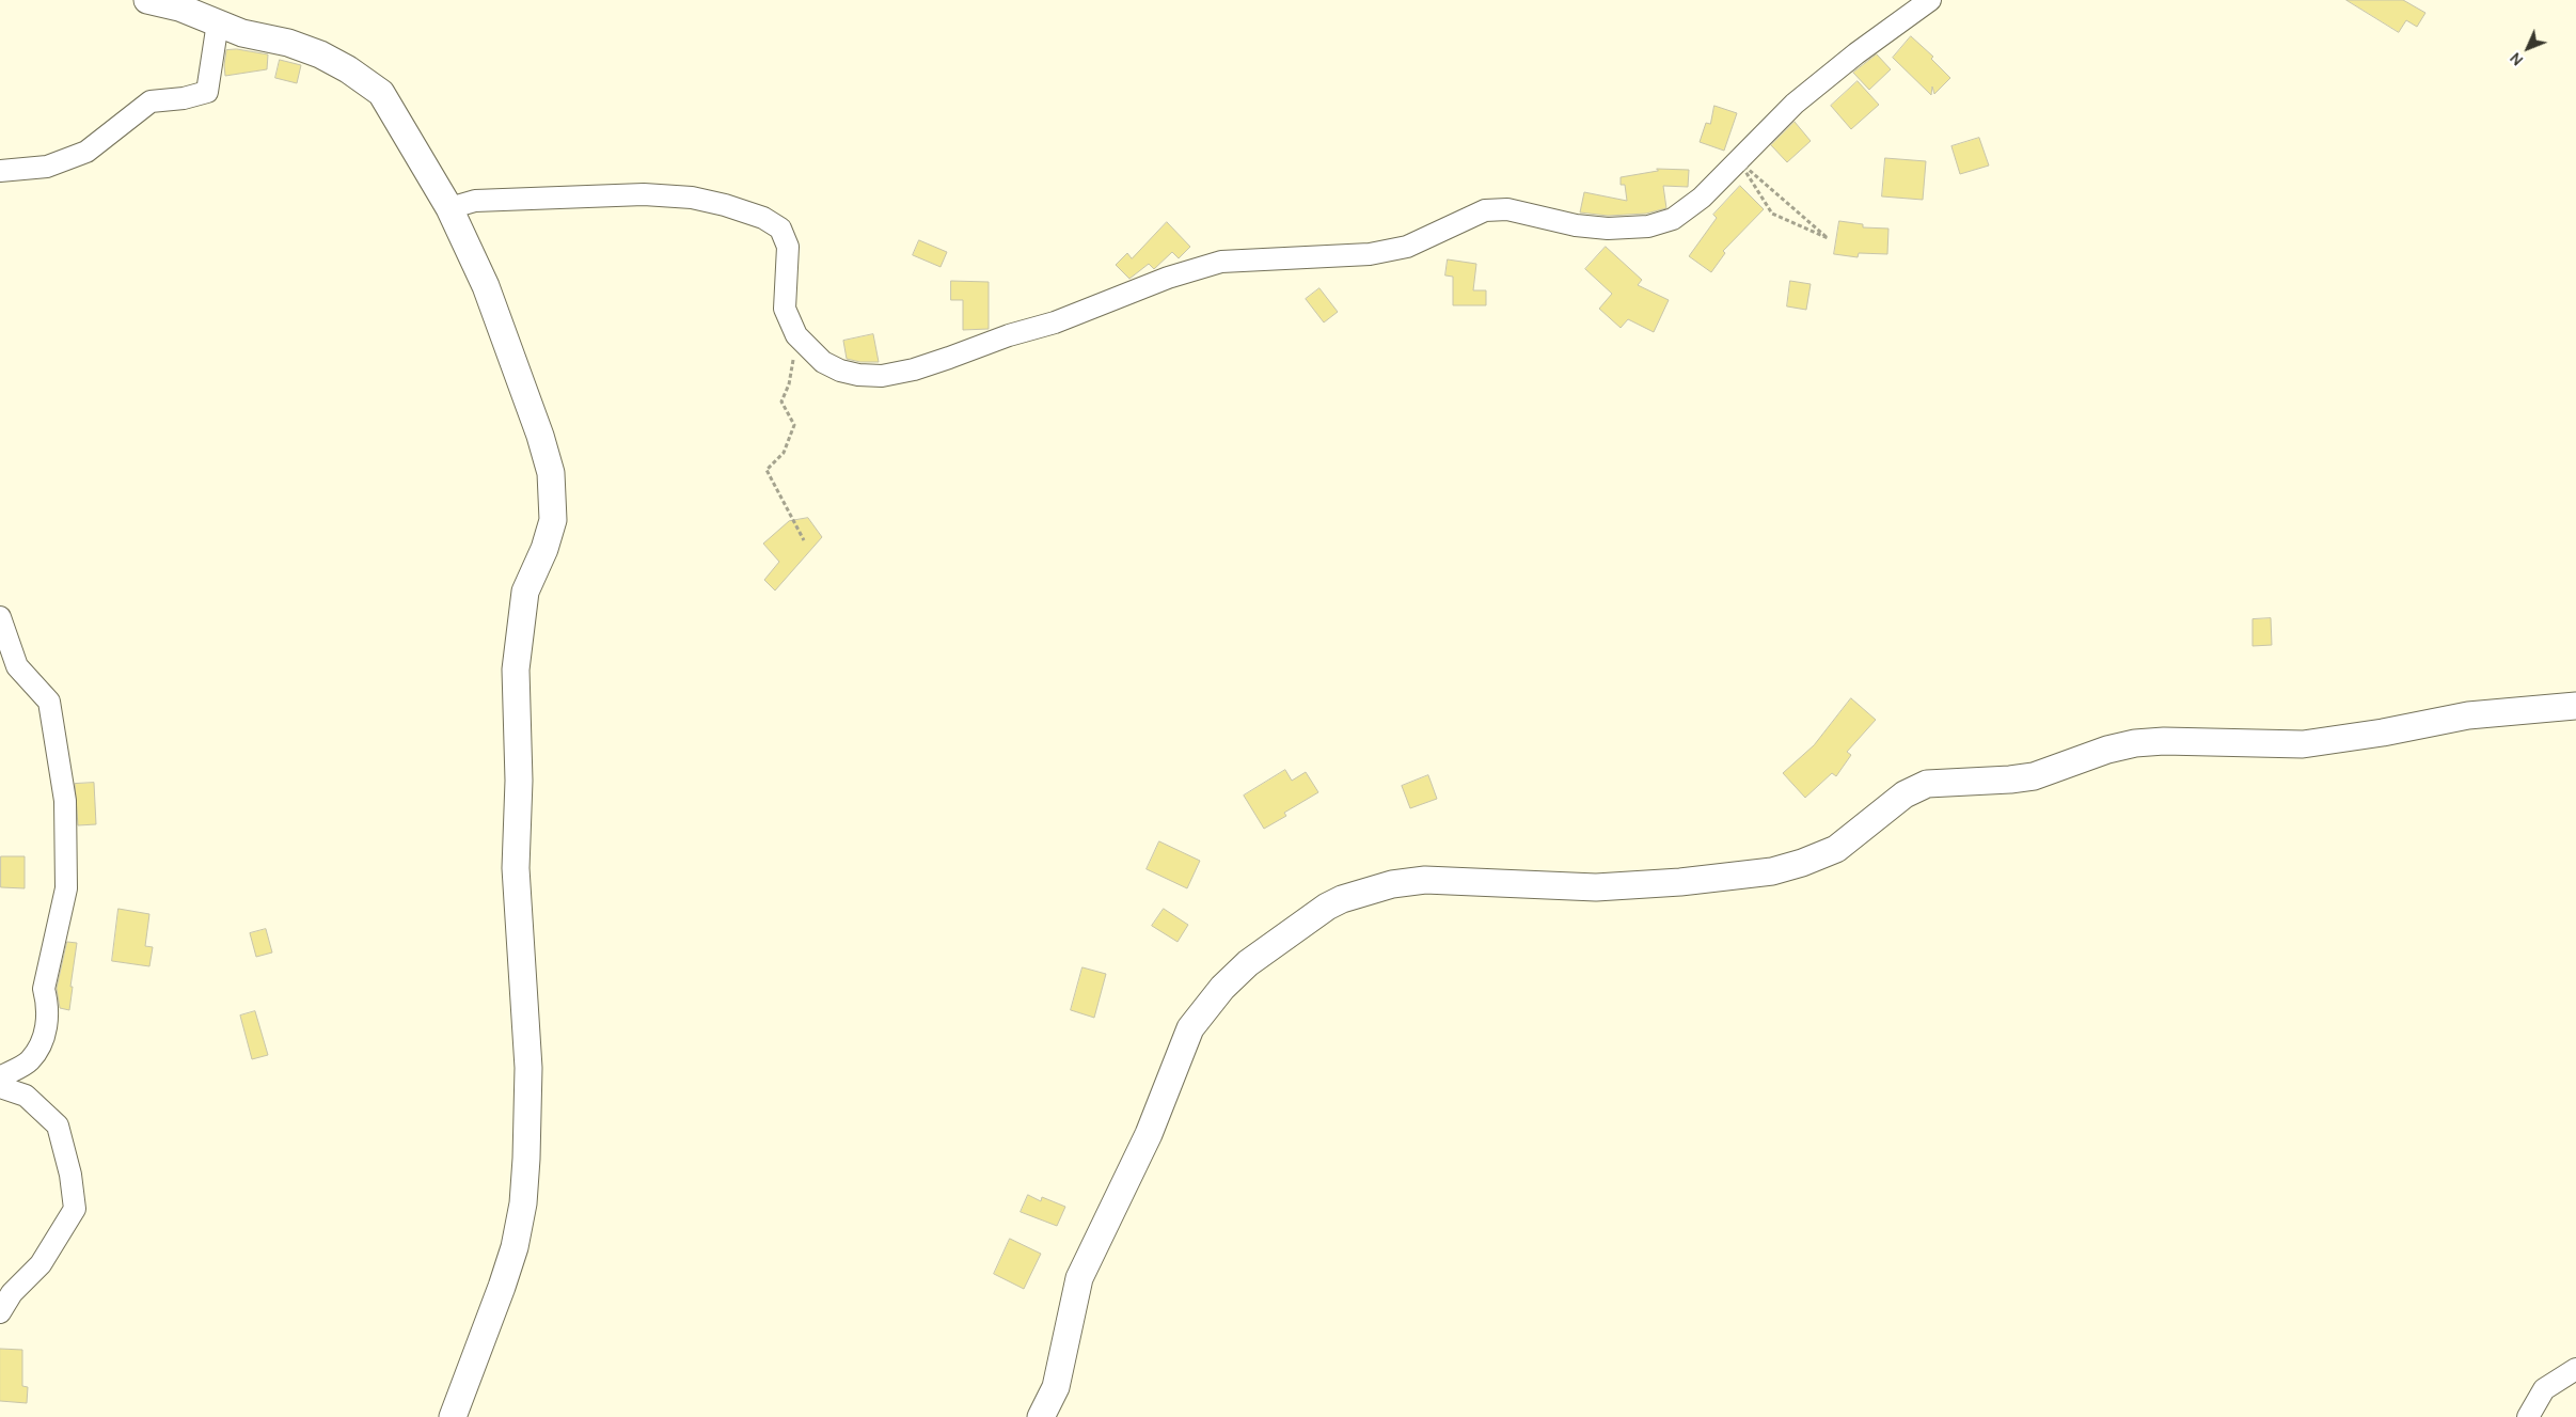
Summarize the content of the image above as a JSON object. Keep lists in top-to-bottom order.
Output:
{
  "north": "bottom left"
}
